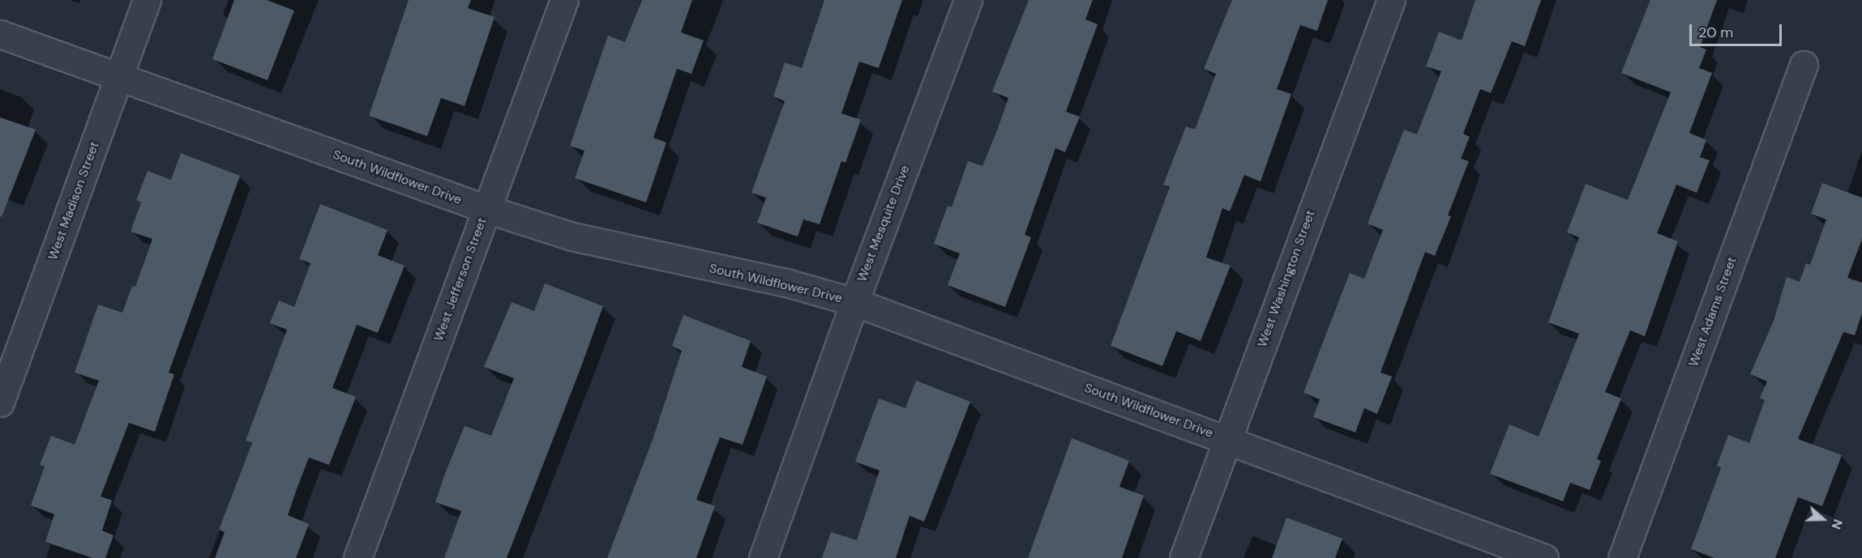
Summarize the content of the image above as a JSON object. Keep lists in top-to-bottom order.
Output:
{
  "streets": {
    "street": [
      "South Wildflower Drive",
      "West Madison Street",
      "West Mesquite Drive",
      "West Washington Street",
      "West Jefferson Street",
      "West Adams Street"
    ]
  },
  "crossings": [
    ["South Wildflower Drive", "West Madison Street"],
    ["South Wildflower Drive", "West Mesquite Drive"],
    ["South Wildflower Drive", "West Washington Street"],
    ["South Wildflower Drive", "West Jefferson Street"]
  ],
  "scale_bar": "20 m",
  "north": "right"
}
